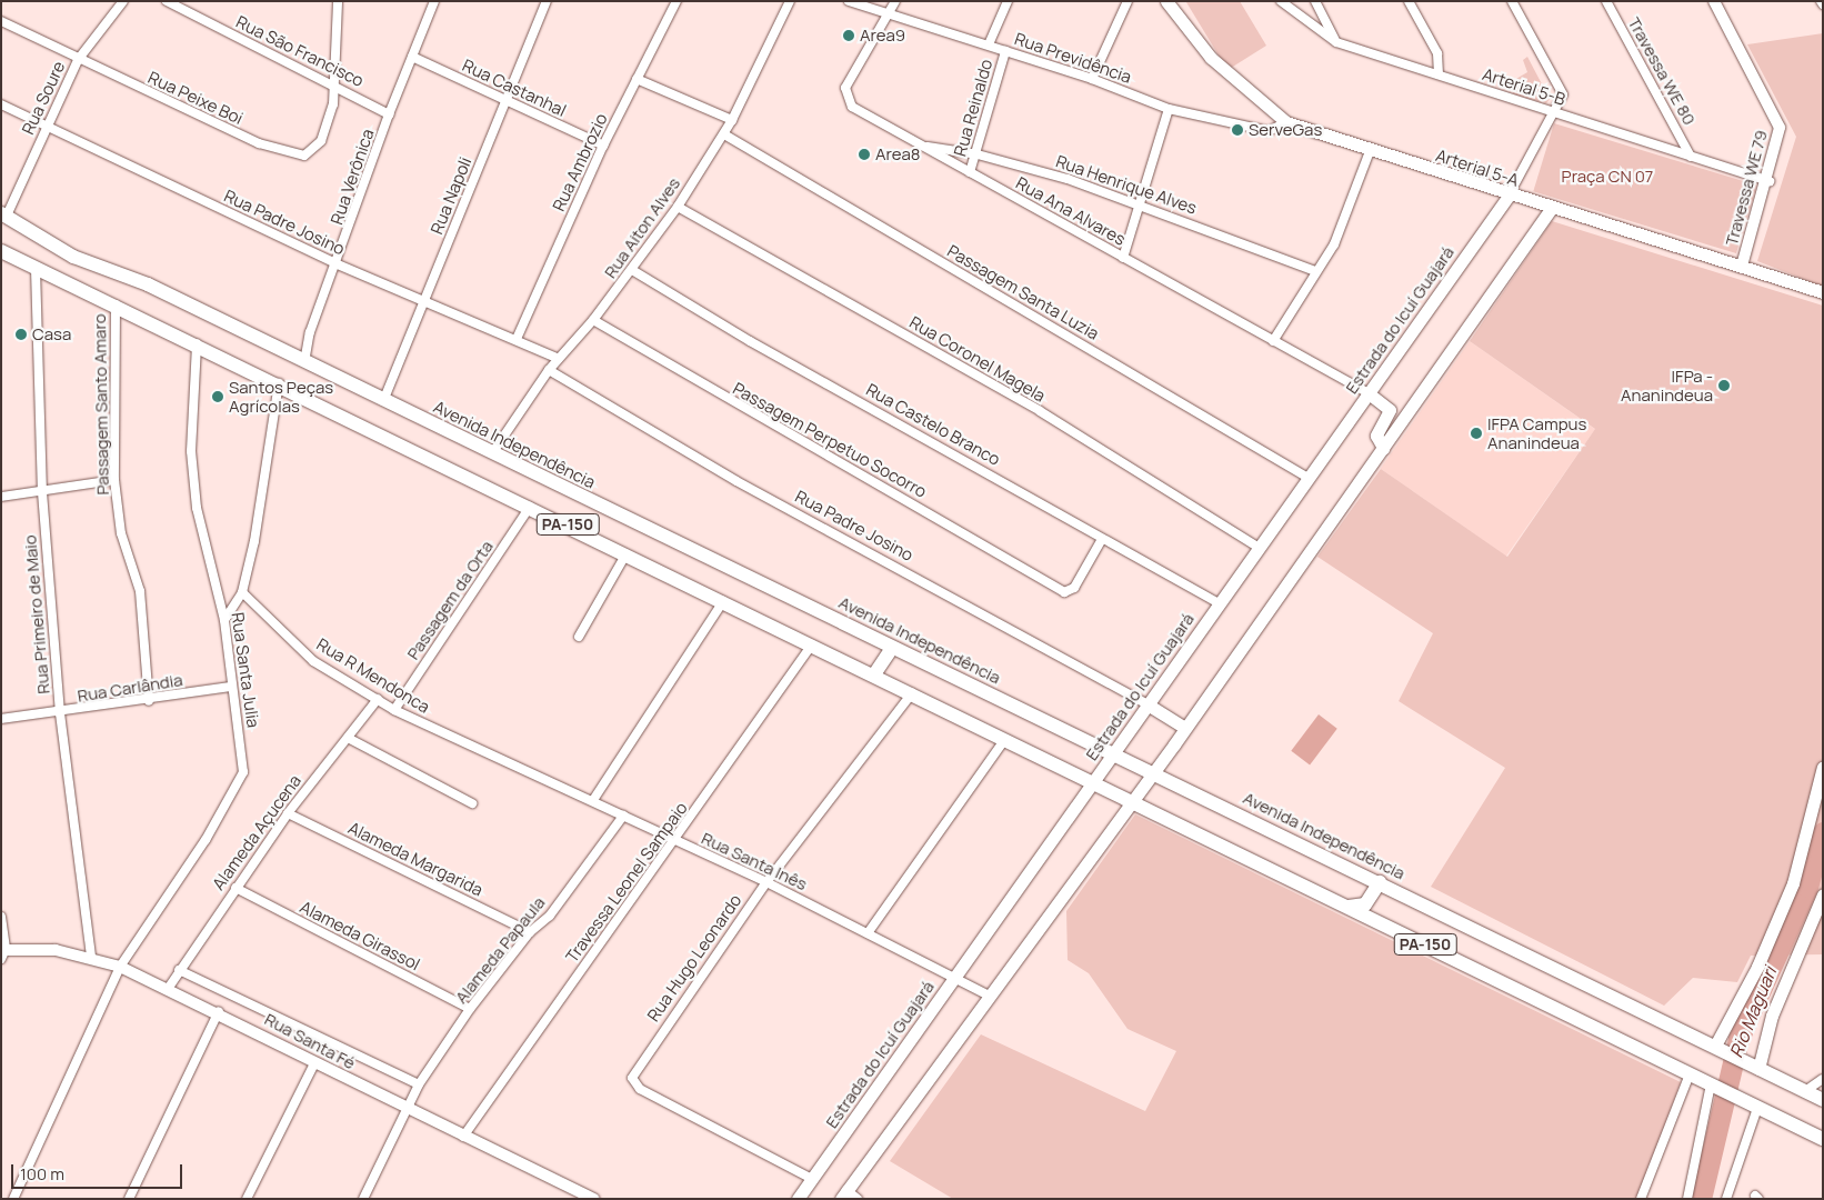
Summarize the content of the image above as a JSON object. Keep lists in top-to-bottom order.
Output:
{
  "streets": {
    "main road": [
      "Arterial 5-A",
      "Estrada do Icuí Guajará",
      "Avenida Independência",
      "PA-150"
    ],
    "street": [
      "Rua São Francisco",
      "Rua Previdência",
      "Travessa WE 80",
      "Arterial 5-B",
      "Rua Castanhal",
      "Rua Soure",
      "Rua Peixe Boi",
      "Rua Reinaldo",
      "Rua Ambrozio",
      "Rua Verônica",
      "Rua Henrique Alves",
      "Travessa WE 79",
      "Rua Napoli",
      "Rua Ana Alvares",
      "Rua Padre Josino",
      "Rua Aiton Alves",
      "Passagem Santa Luzia",
      "Rua Coronel Magela",
      "Passagem Santo Amaro",
      "Rua Castelo Branco",
      "Passagem Perpetuo Socorro",
      "Passagem da Orta",
      "Rua Primeiro de Maio",
      "Rua Santa Julia",
      "Rua R Mendonca",
      "Rua Carlândia",
      "Alameda Açucena",
      "Alameda Margarida",
      "Rua Santa Inês",
      "Travessa Leonel Sampaio",
      "Alameda Girassol",
      "Alameda Papaula",
      "Rua Hugo Leonardo",
      "Rua Santa Fé"
    ]
  },
  "crossings": [
    ["Rua São Francisco", "Rua Peixe Boi"],
    ["Rua São Francisco", "Rua Verônica"],
    ["Rua Previdência", "Rua Reinaldo"],
    ["Rua Previdência", "Arterial 5-A"],
    ["Rua Previdência", "Rua Ana Alvares"],
    ["Travessa WE 80", "Arterial 5-B"],
    ["Arterial 5-B", "Travessa WE 79"],
    ["Rua Castanhal", "Rua Ambrozio"],
    ["Rua Castanhal", "Rua Verônica"],
    ["Rua Castanhal", "Rua Napoli"],
    ["Rua Soure", "Rua Peixe Boi"],
    ["Rua Soure", "Rua Padre Josino"],
    ["Rua Soure", "Avenida Independência"],
    ["Rua Reinaldo", "Rua Henrique Alves"],
    ["Rua Reinaldo", "Rua Ana Alvares"],
    ["Rua Ambrozio", "Rua Padre Josino"],
    ["Arterial 5-A", "Travessa WE 79"],
    ["Arterial 5-A", "Estrada do Icuí Guajará"],
    ["Rua Verônica", "Rua Padre Josino"],
    ["Rua Verônica", "Avenida Independência"],
    ["Rua Henrique Alves", "Rua Ana Alvares"],
    ["Rua Napoli", "Rua Padre Josino"],
    ["Rua Napoli", "Avenida Independência"],
    ["Rua Ana Alvares", "Estrada do Icuí Guajará"],
    ["Rua Padre Josino", "Rua Aiton Alves"],
    ["Rua Padre Josino", "Estrada do Icuí Guajará"],
    ["Rua Aiton Alves", "Passagem Santa Luzia"],
    ["Rua Aiton Alves", "Rua Coronel Magela"],
    ["Rua Aiton Alves", "Rua Castelo Branco"],
    ["Rua Aiton Alves", "Passagem Perpetuo Socorro"],
    ["Rua Aiton Alves", "Avenida Independência"],
    ["Passagem Santa Luzia", "Estrada do Icuí Guajará"],
    ["Estrada do Icuí Guajará", "Rua Coronel Magela"],
    ["Estrada do Icuí Guajará", "Rua Castelo Branco"],
    ["Estrada do Icuí Guajará", "Avenida Independência"],
    ["Estrada do Icuí Guajará", "PA-150"],
    ["Estrada do Icuí Guajará", "Rua Santa Inês"],
    ["Estrada do Icuí Guajará", "Rua Hugo Leonardo"],
    ["Passagem Santo Amaro", "PA-150"],
    ["Passagem Santo Amaro", "Rua Carlândia"],
    ["Rua Castelo Branco", "Passagem Perpetuo Socorro"],
    ["PA-150", "Passagem da Orta"],
    ["PA-150", "Rua Primeiro de Maio"],
    ["PA-150", "Rua Santa Julia"],
    ["PA-150", "Travessa Leonel Sampaio"],
    ["PA-150", "Rua Hugo Leonardo"],
    ["Passagem da Orta", "Rua R Mendonca"],
    ["Rua Primeiro de Maio", "Rua Carlândia"],
    ["Rua Primeiro de Maio", "Rua Santa Fé"],
    ["Rua Santa Julia", "Rua Carlândia"],
    ["Rua Santa Julia", "Rua Santa Fé"],
    ["Rua R Mendonca", "Alameda Açucena"],
    ["Rua R Mendonca", "Rua Santa Inês"],
    ["Alameda Açucena", "Alameda Margarida"],
    ["Alameda Açucena", "Alameda Girassol"],
    ["Alameda Açucena", "Rua Santa Fé"],
    ["Alameda Margarida", "Alameda Papaula"],
    ["Rua Santa Inês", "Travessa Leonel Sampaio"],
    ["Rua Santa Inês", "Alameda Papaula"],
    ["Rua Santa Inês", "Rua Hugo Leonardo"],
    ["Travessa Leonel Sampaio", "Rua Santa Fé"],
    ["Alameda Girassol", "Alameda Papaula"],
    ["Alameda Papaula", "Rua Santa Fé"]
  ],
  "water": ["Rio Maguari"],
  "parks": ["Praça CN 07"],
  "places": [
    "Area9",
    "ServeGas",
    "Area8",
    "Casa",
    "IFPa - Ananindeua",
    "Santos Peças Agrícolas",
    "IFPA Campus Ananindeua"
  ],
  "scale_bar": "100 m"
}
